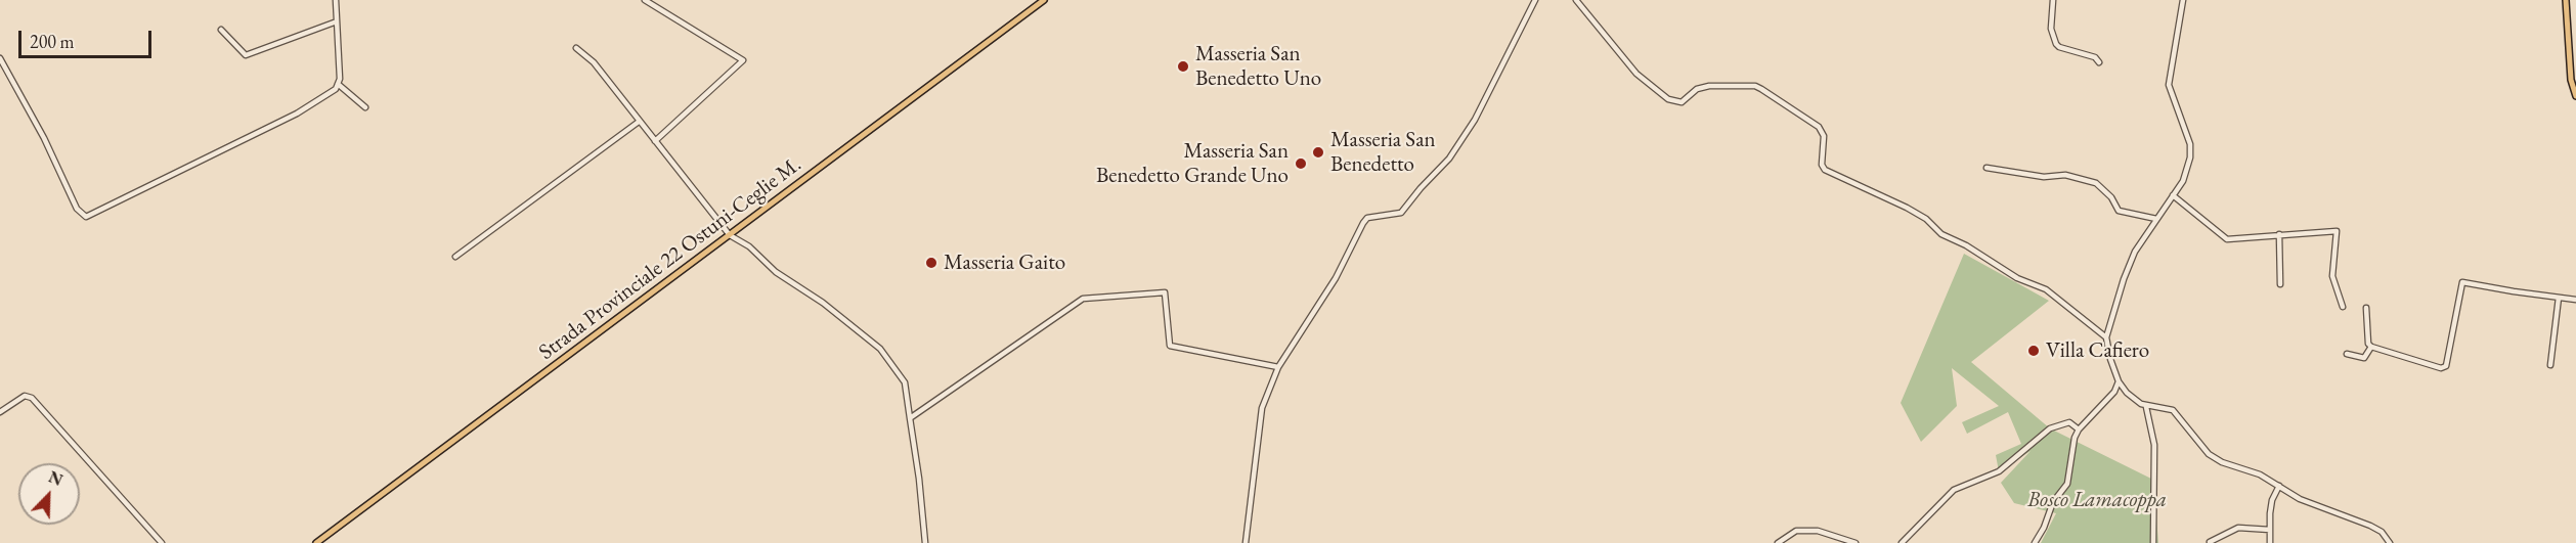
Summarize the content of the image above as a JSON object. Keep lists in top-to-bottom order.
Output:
{
  "streets": {
    "main road": ["Strada Provinciale 22 Ostuni-Ceglie M."]
  },
  "parks": ["Bosco Lamacoppa"],
  "places": [
    "Masseria San Benedetto Uno",
    "Masseria San Benedetto",
    "Masseria San Benedetto Grande Uno",
    "Masseria Gaito",
    "Villa Cafiero"
  ],
  "scale_bar": "200 m",
  "north": "top right"
}
